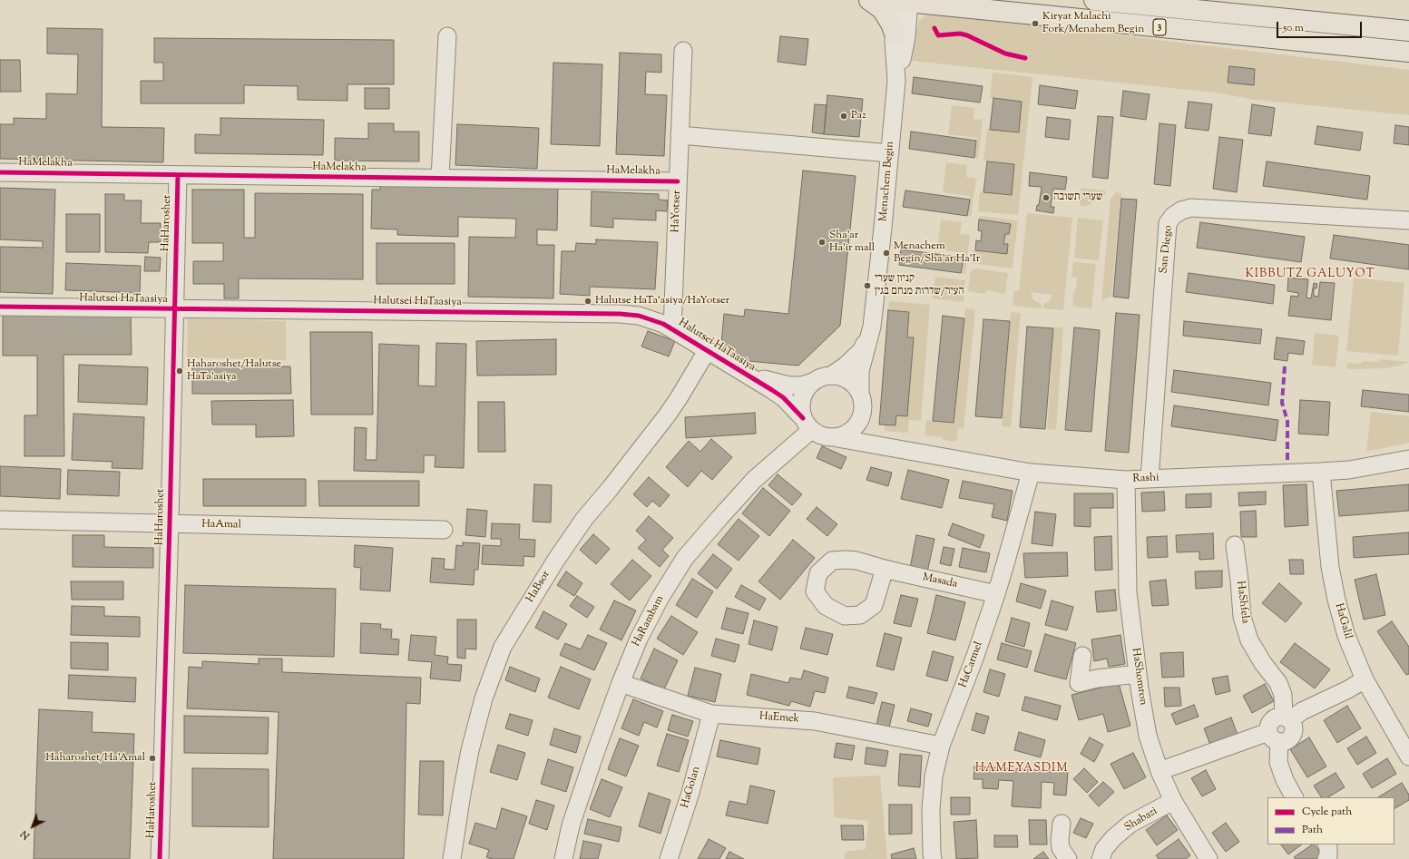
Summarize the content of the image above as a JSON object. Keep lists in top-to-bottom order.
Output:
{
  "streets": {
    "highway": ["3"],
    "street": [
      "HaMelakha",
      "Menachem Begin",
      "HaYotser",
      "HaHaroshet",
      "San Diego",
      "Halutsei HaTaasiya",
      "Rashi",
      "HaAmal",
      "Masada",
      "HaBsor",
      "HaShfela",
      "HaRambam",
      "HaGalil",
      "HaCarmel",
      "HaShomron",
      "HaEmek",
      "HaGolan",
      "Shabazi"
    ]
  },
  "crossings": [
    ["3", "Menachem Begin"],
    ["HaMelakha", "HaYotser"],
    ["HaMelakha", "HaHaroshet"],
    ["Menachem Begin", "Halutsei HaTaasiya"],
    ["Menachem Begin", "Rashi"],
    ["Menachem Begin", "HaRambam"],
    ["HaYotser", "Halutsei HaTaasiya"],
    ["HaHaroshet", "Halutsei HaTaasiya"],
    ["HaHaroshet", "HaAmal"],
    ["San Diego", "Rashi"],
    ["Halutsei HaTaasiya", "Rashi"],
    ["Halutsei HaTaasiya", "HaBsor"],
    ["Halutsei HaTaasiya", "HaRambam"],
    ["Rashi", "HaRambam"],
    ["Rashi", "HaGalil"],
    ["Rashi", "HaCarmel"],
    ["Rashi", "HaShomron"],
    ["Masada", "HaCarmel"],
    ["HaRambam", "HaEmek"],
    ["HaCarmel", "HaEmek"],
    ["HaShomron", "Shabazi"],
    ["HaEmek", "HaGolan"]
  ],
  "districts": ["KIBBUTZ GALUYOT", "HAMEYASDIM"],
  "places": [
    "Kiryat Malachi Fork/Menahem Begin",
    "Paz",
    "שערי תשובה",
    "Sha'ar Ha'ir mall",
    "Menachem Begin/Sha'ar Ha'Ir",
    "קניון שערי העיר/שדרות מנחם בגין",
    "Halutse HaTa'asiya/HaYotser",
    "Haharoshet/Halutse HaTa'asiya",
    "Haharoshet/Ha'Amal"
  ],
  "legend": ["Cycle path", "Path"],
  "scale_bar": "50 m",
  "north": "bottom left"
}
